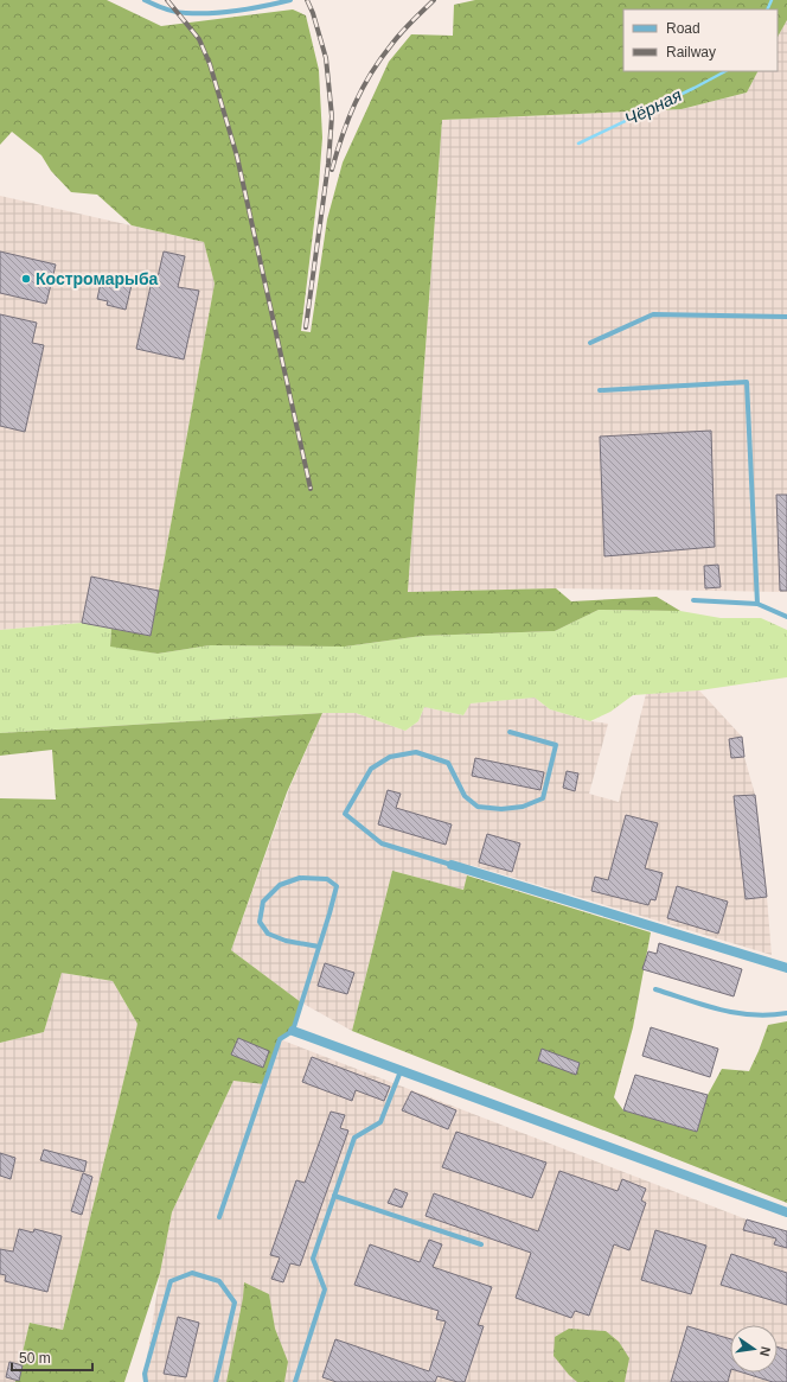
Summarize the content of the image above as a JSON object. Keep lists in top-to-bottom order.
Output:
{
  "water": ["Чёрная"],
  "places": ["Костромарыба"],
  "legend": ["Road", "Railway"],
  "scale_bar": "50 m",
  "north": "right"
}
